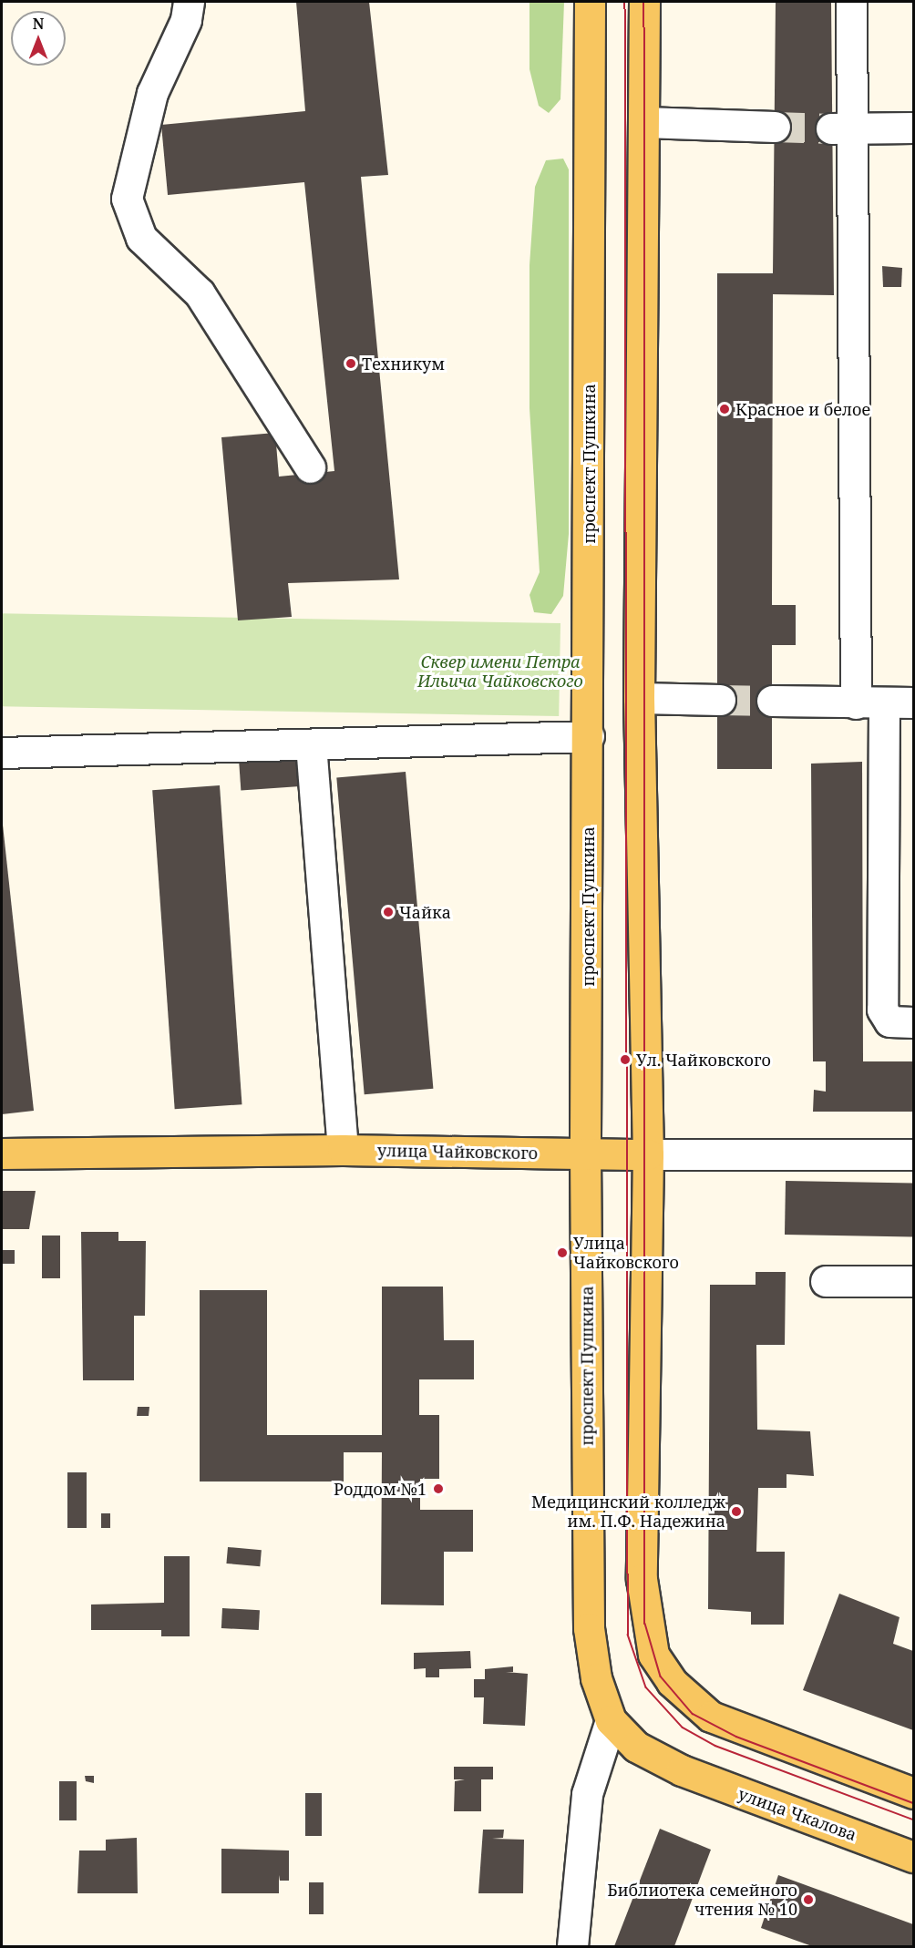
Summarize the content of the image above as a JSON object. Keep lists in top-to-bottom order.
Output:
{
  "streets": {
    "main road": ["проспект Пушкина", "улица Чайковского", "улица Чкалова"]
  },
  "crossings": [
    ["проспект Пушкина", "улица Чайковского"],
    ["проспект Пушкина", "улица Чкалова"]
  ],
  "parks": ["Сквер имени Петра Ильича Чайковского"],
  "places": [
    "Техникум",
    "Красное и белое",
    "Чайка",
    "Ул. Чайковского",
    "Улица Чайковского",
    "Роддом №1",
    "Медицинский колледж им. П.Ф. Надежина",
    "Библиотека семейного чтения № 10"
  ],
  "north": "top"
}
